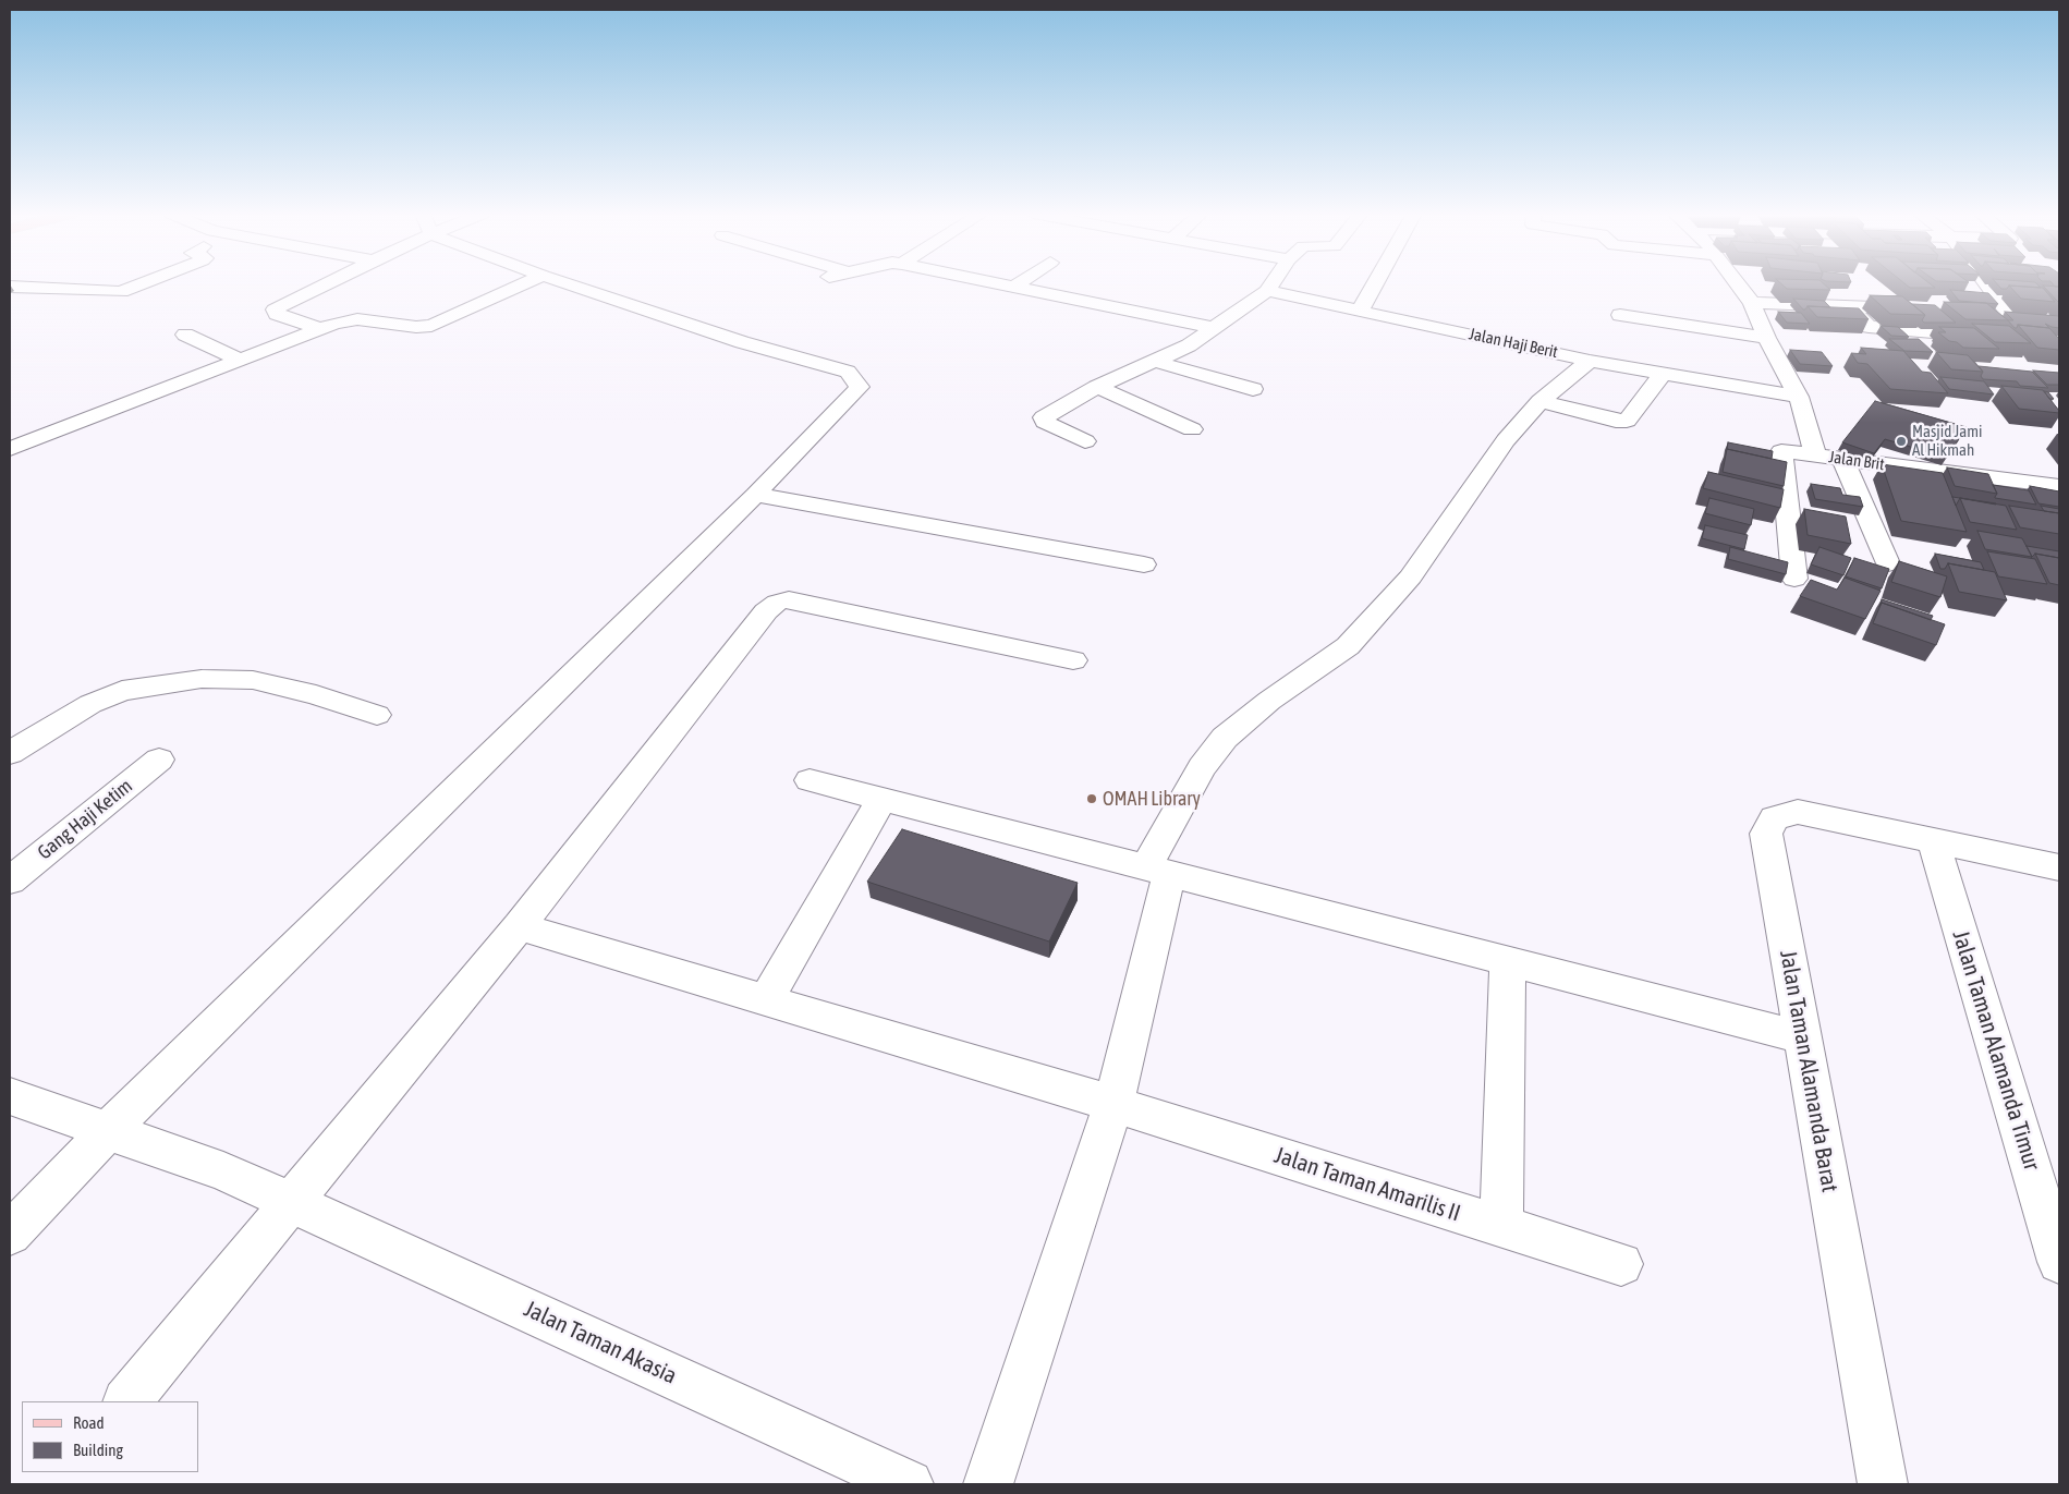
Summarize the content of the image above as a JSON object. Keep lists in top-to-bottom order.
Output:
{
  "streets": {
    "street": [
      "Jalan Haji Berit",
      "Jalan Brit",
      "Gang Haji Ketim",
      "Jalan Taman Alamanda Timur",
      "Jalan Taman Alamanda Barat",
      "Jalan Taman Amarilis II",
      "Jalan Taman Akasia"
    ]
  },
  "crossings": [
    ["Jalan Taman Alamanda Timur", "Jalan Taman Alamanda Barat"]
  ],
  "places": ["Masjid Jami Al Hikmah", "OMAH Library"],
  "legend": ["Road", "Building"]
}
